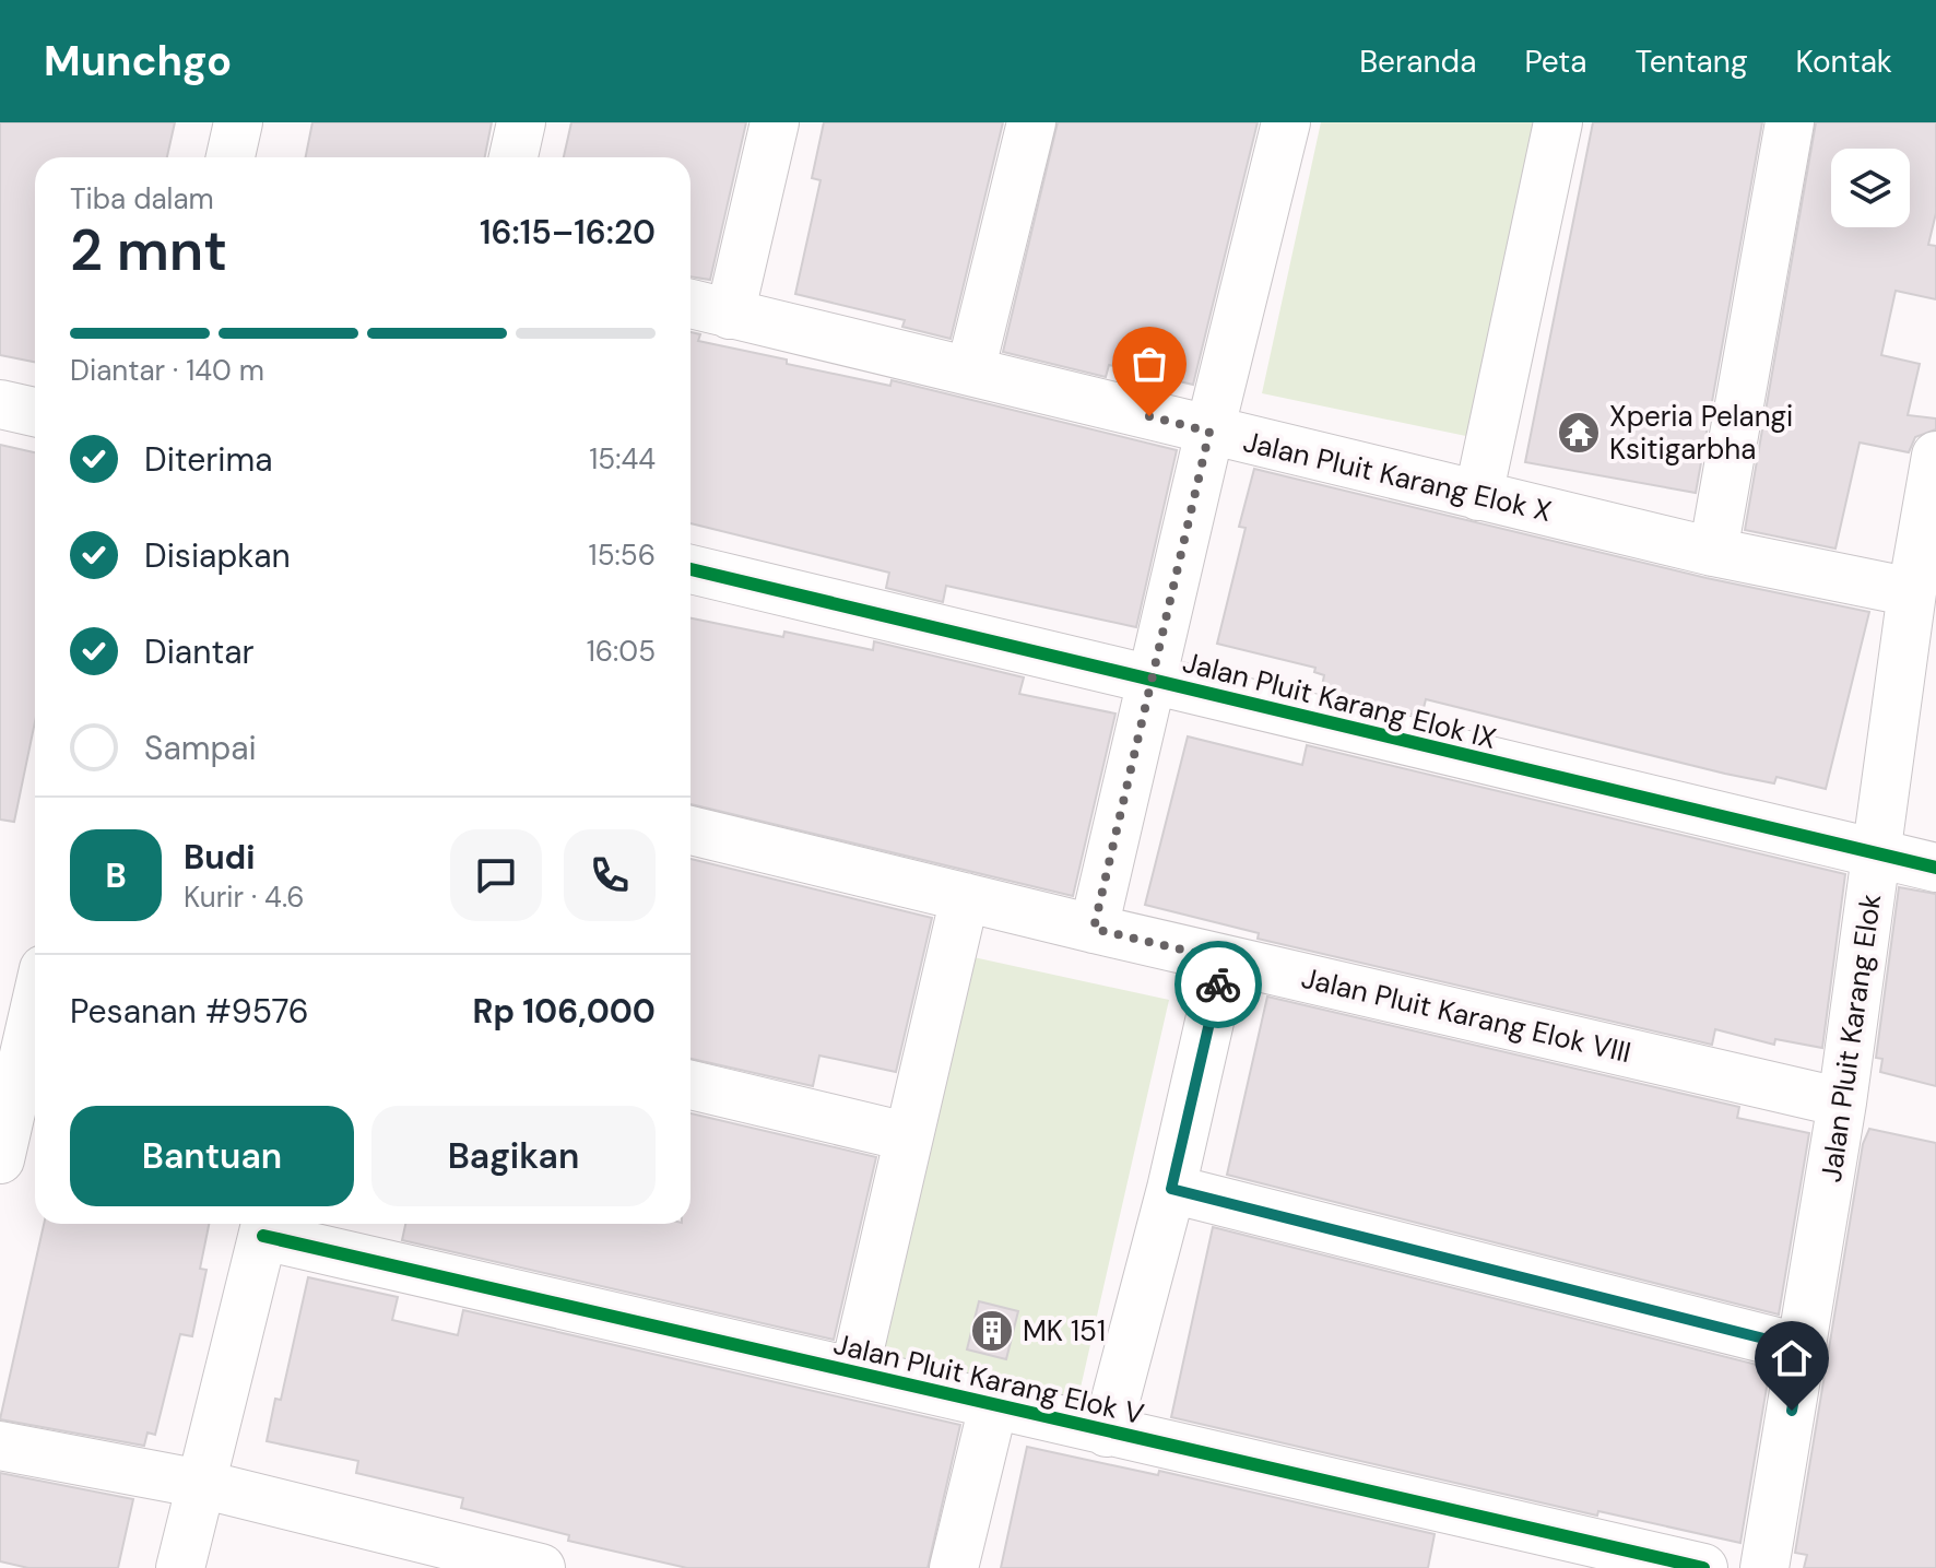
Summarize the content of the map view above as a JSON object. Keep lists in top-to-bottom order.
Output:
{
  "streets": {
    "street": [
      "Jalan Pluit Karang Elok X",
      "Jalan Pluit Karang Elok IX",
      "Jalan Pluit Karang Elok VIII",
      "Jalan Pluit Karang Elok",
      "Jalan Pluit Karang Elok V"
    ]
  },
  "crossings": [
    ["Jalan Pluit Karang Elok X", "Jalan Pluit Karang Elok"],
    ["Jalan Pluit Karang Elok IX", "Jalan Pluit Karang Elok"],
    ["Jalan Pluit Karang Elok VIII", "Jalan Pluit Karang Elok"]
  ],
  "places": {
    "temple": ["Xperia Pelangi Ksitigarbha"],
    "building": ["MK 151"]
  },
  "page": {
    "header": "Munchgo",
    "nav": [
      "Beranda",
      "Peta",
      "Tentang",
      "Kontak"
    ],
    "heading": ["2 mnt", "Tiba dalam", "16:15–16:20"],
    "panel": [
      "Budi",
      "Kurir · 4.6",
      "Pesanan #9576",
      "Rp 106,000"
    ],
    "bar": "Diantar · 140 m",
    "list": [
      ["Diterima", "15:44"],
      ["Disiapkan", "15:56"],
      ["Diantar", "16:05"],
      "Sampai"
    ],
    "round": "B",
    "buttons": ["Bantuan", "Bagikan"]
  }
}
